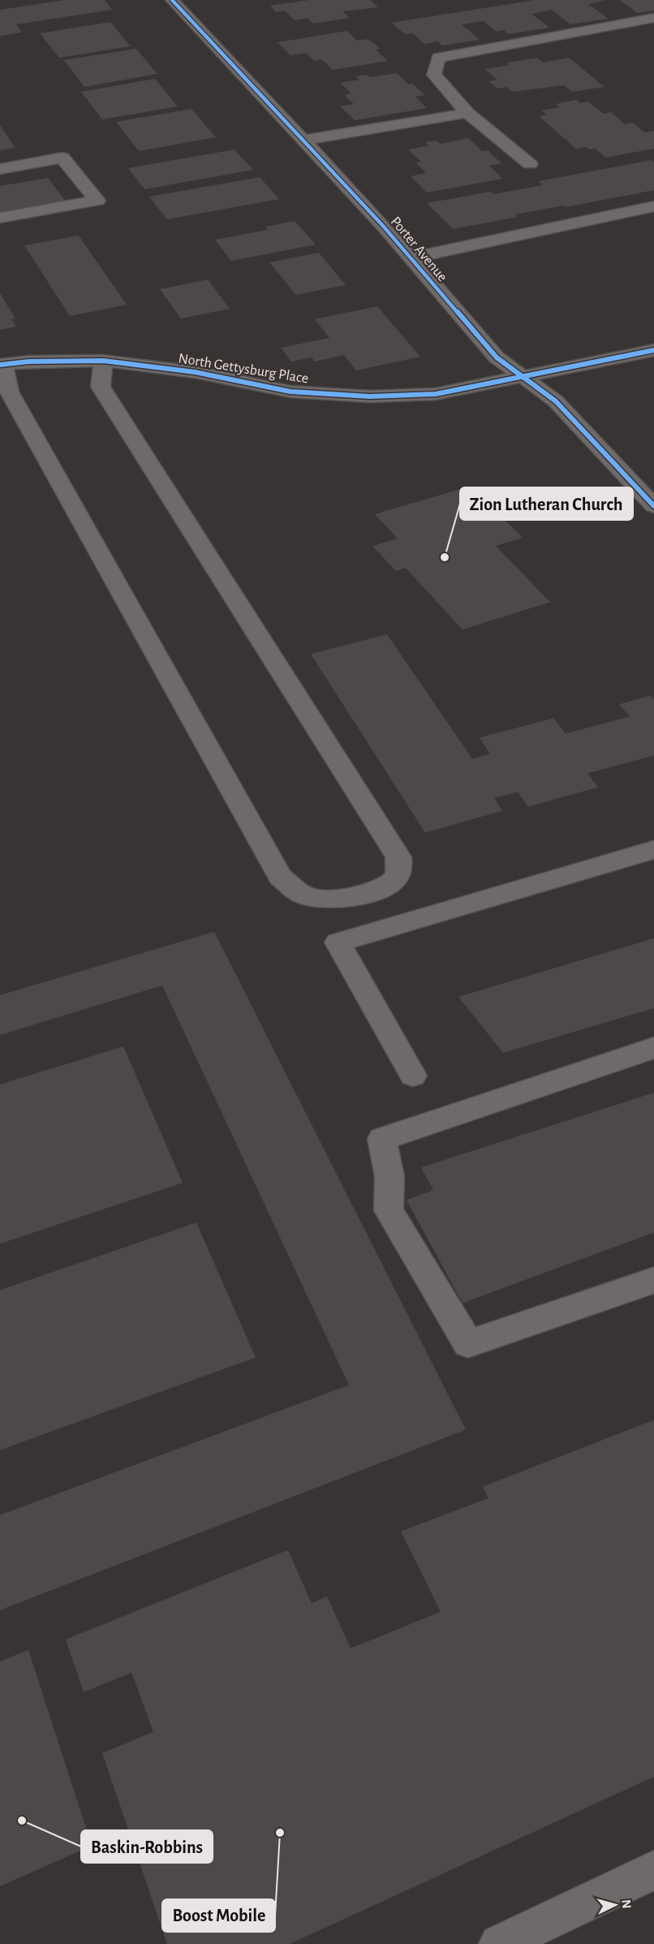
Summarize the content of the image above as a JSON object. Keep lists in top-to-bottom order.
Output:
{
  "streets": {
    "street": ["Porter Avenue", "North Gettysburg Place"]
  },
  "crossings": [
    ["Porter Avenue", "North Gettysburg Place"]
  ],
  "places": ["Zion Lutheran Church", "Baskin-Robbins", "Boost Mobile"],
  "north": "right"
}
